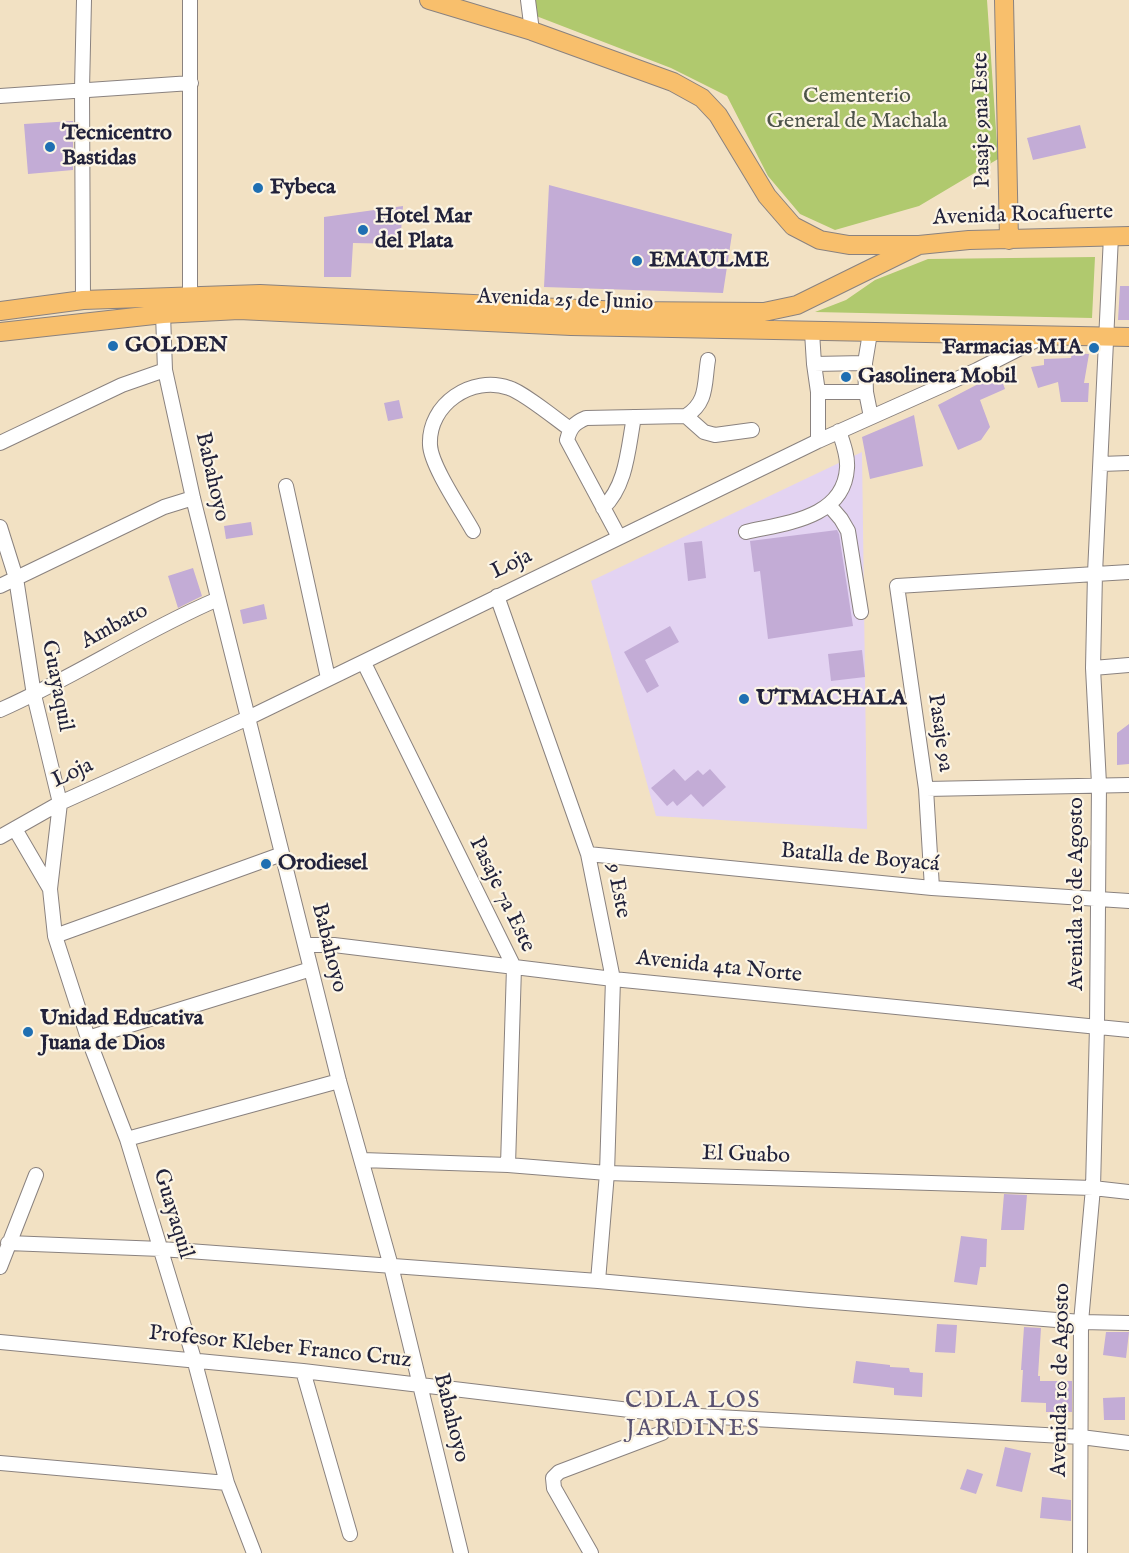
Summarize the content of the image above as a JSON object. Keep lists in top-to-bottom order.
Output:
{
  "streets": {
    "main road": ["Pasaje 9na Este", "Avenida Rocafuerte", "Avenida 25 de Junio"],
    "street": [
      "Babahoyo",
      "Loja",
      "Ambato",
      "Guayaquil",
      "Pasaje 9a",
      "Batalla de Boyacá",
      "9 Este",
      "Avenida 10 de Agosto",
      "Pasaje 7a Este",
      "Avenida 4ta Norte",
      "El Guabo",
      "Profesor Kleber Franco Cruz"
    ]
  },
  "crossings": [
    ["Pasaje 9na Este", "Avenida Rocafuerte"],
    ["Avenida Rocafuerte", "Avenida 25 de Junio"],
    ["Avenida Rocafuerte", "Avenida 10 de Agosto"],
    ["Avenida 25 de Junio", "Babahoyo"],
    ["Avenida 25 de Junio", "Loja"],
    ["Avenida 25 de Junio", "Avenida 10 de Agosto"],
    ["Babahoyo", "Loja"],
    ["Babahoyo", "Ambato"],
    ["Babahoyo", "Avenida 4ta Norte"],
    ["Babahoyo", "El Guabo"],
    ["Babahoyo", "Profesor Kleber Franco Cruz"],
    ["Loja", "Guayaquil"],
    ["Loja", "9 Este"],
    ["Loja", "Pasaje 7a Este"],
    ["Ambato", "Guayaquil"],
    ["Guayaquil", "Profesor Kleber Franco Cruz"],
    ["Pasaje 9a", "Batalla de Boyacá"],
    ["Pasaje 9a", "Avenida 10 de Agosto"],
    ["Batalla de Boyacá", "9 Este"],
    ["Batalla de Boyacá", "Avenida 10 de Agosto"],
    ["9 Este", "Avenida 4ta Norte"],
    ["9 Este", "El Guabo"],
    ["Avenida 10 de Agosto", "Avenida 4ta Norte"],
    ["Avenida 10 de Agosto", "El Guabo"],
    ["Avenida 10 de Agosto", "Profesor Kleber Franco Cruz"],
    ["Pasaje 7a Este", "Avenida 4ta Norte"],
    ["Pasaje 7a Este", "El Guabo"]
  ],
  "districts": ["CDLA LOS JARDINES"],
  "parks": ["Cementerio General de Machala"],
  "places": [
    "Tecnicentro Bastidas",
    "Fybeca",
    "Hotel Mar del Plata",
    "EMAULME",
    "GOLDEN",
    "Farmacias MIA",
    "Gasolinera Mobil",
    "UTMACHALA",
    "Orodiesel",
    "Unidad Educativa Juana de Dios"
  ]
}
